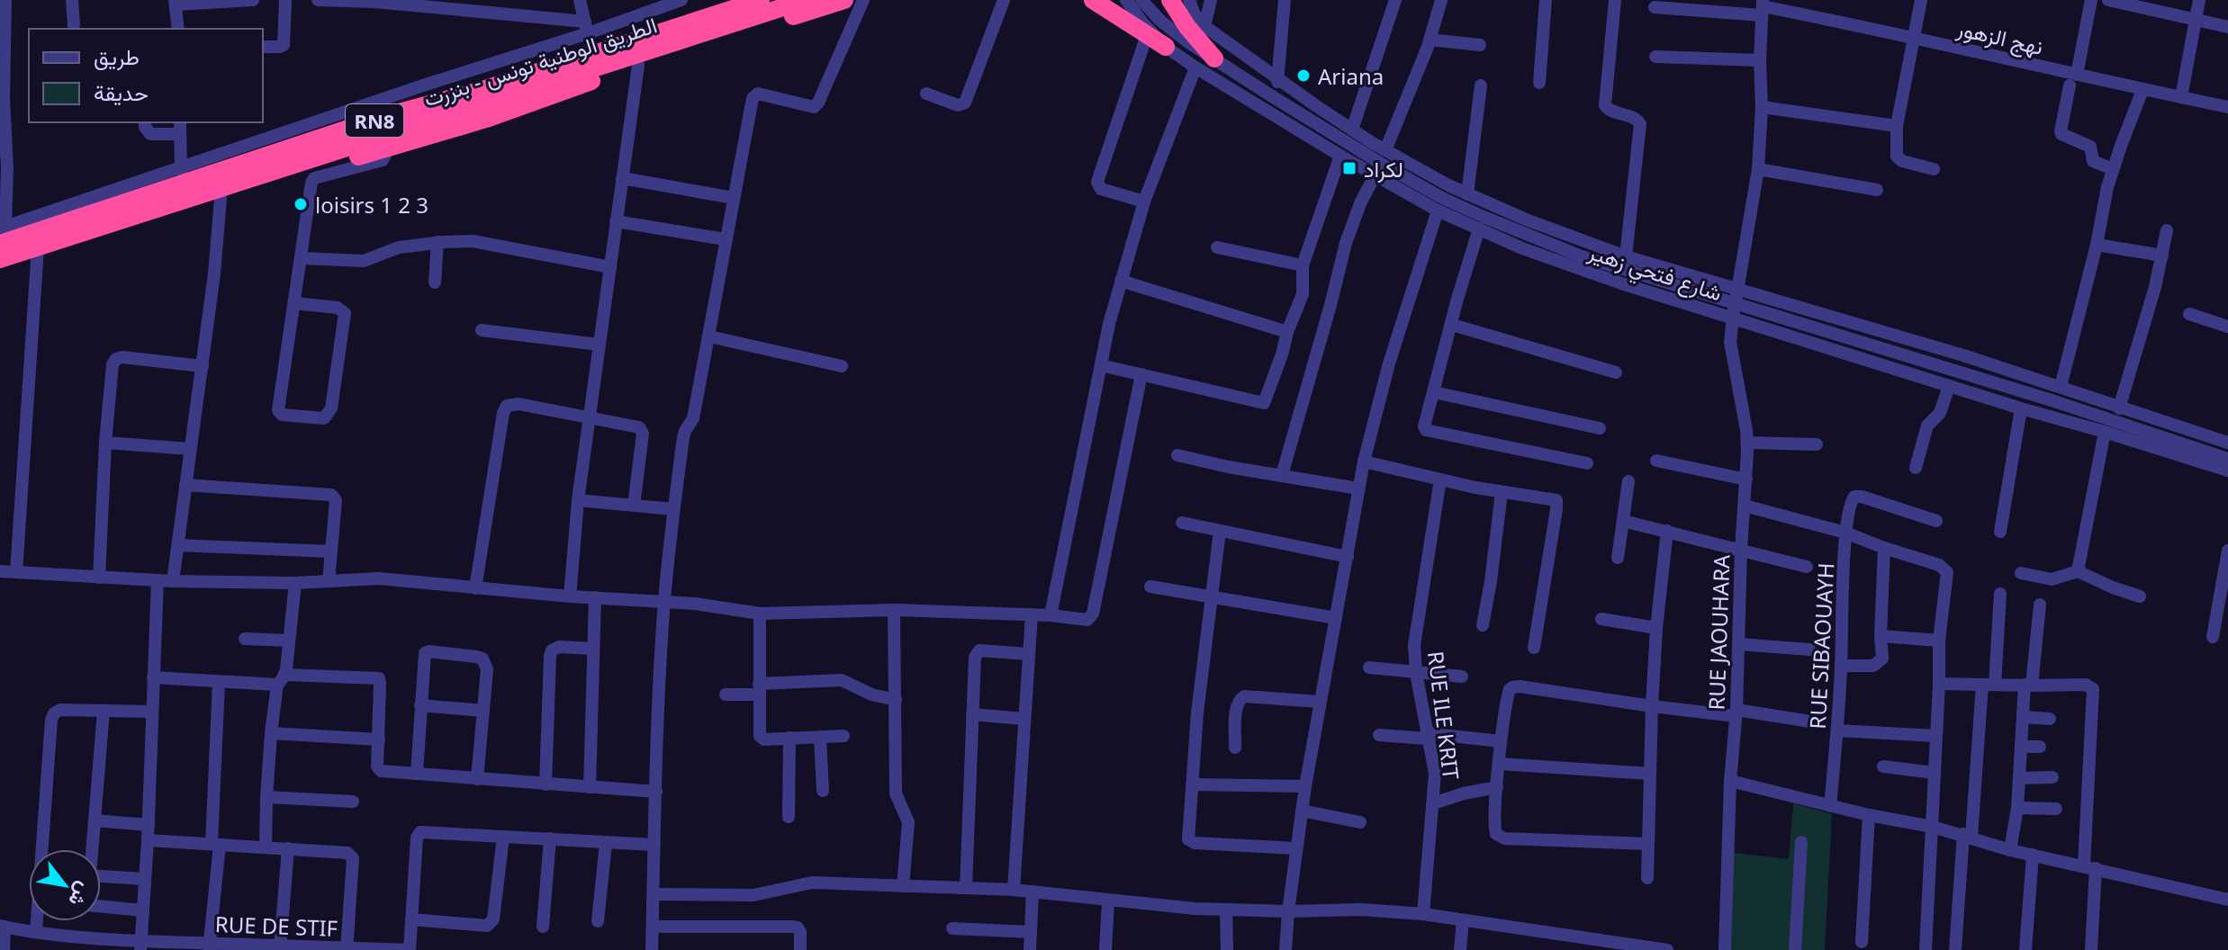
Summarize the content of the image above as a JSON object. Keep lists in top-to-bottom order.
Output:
{
  "streets": {
    "highway": ["الطريق الوطنية تونس - بنزرت", "RN8"],
    "street": [
      "نهج الزهور",
      "شارع فتحي زهير",
      "RUE JAOUHARA",
      "RUE SIBAOUAYH",
      "RUE ILE KRIT",
      "RUE DE STIF"
    ]
  },
  "crossings": [
    ["نهج الزهور", "RUE JAOUHARA"],
    ["الطريق الوطنية تونس - بنزرت", "RN8"],
    ["شارع فتحي زهير", "RUE JAOUHARA"]
  ],
  "places": {
    "other": ["Ariana", "loisirs 1 2 3"],
    "transit": ["لكراد"]
  },
  "legend": ["طريق", "حديقة"],
  "north": "bottom right"
}
